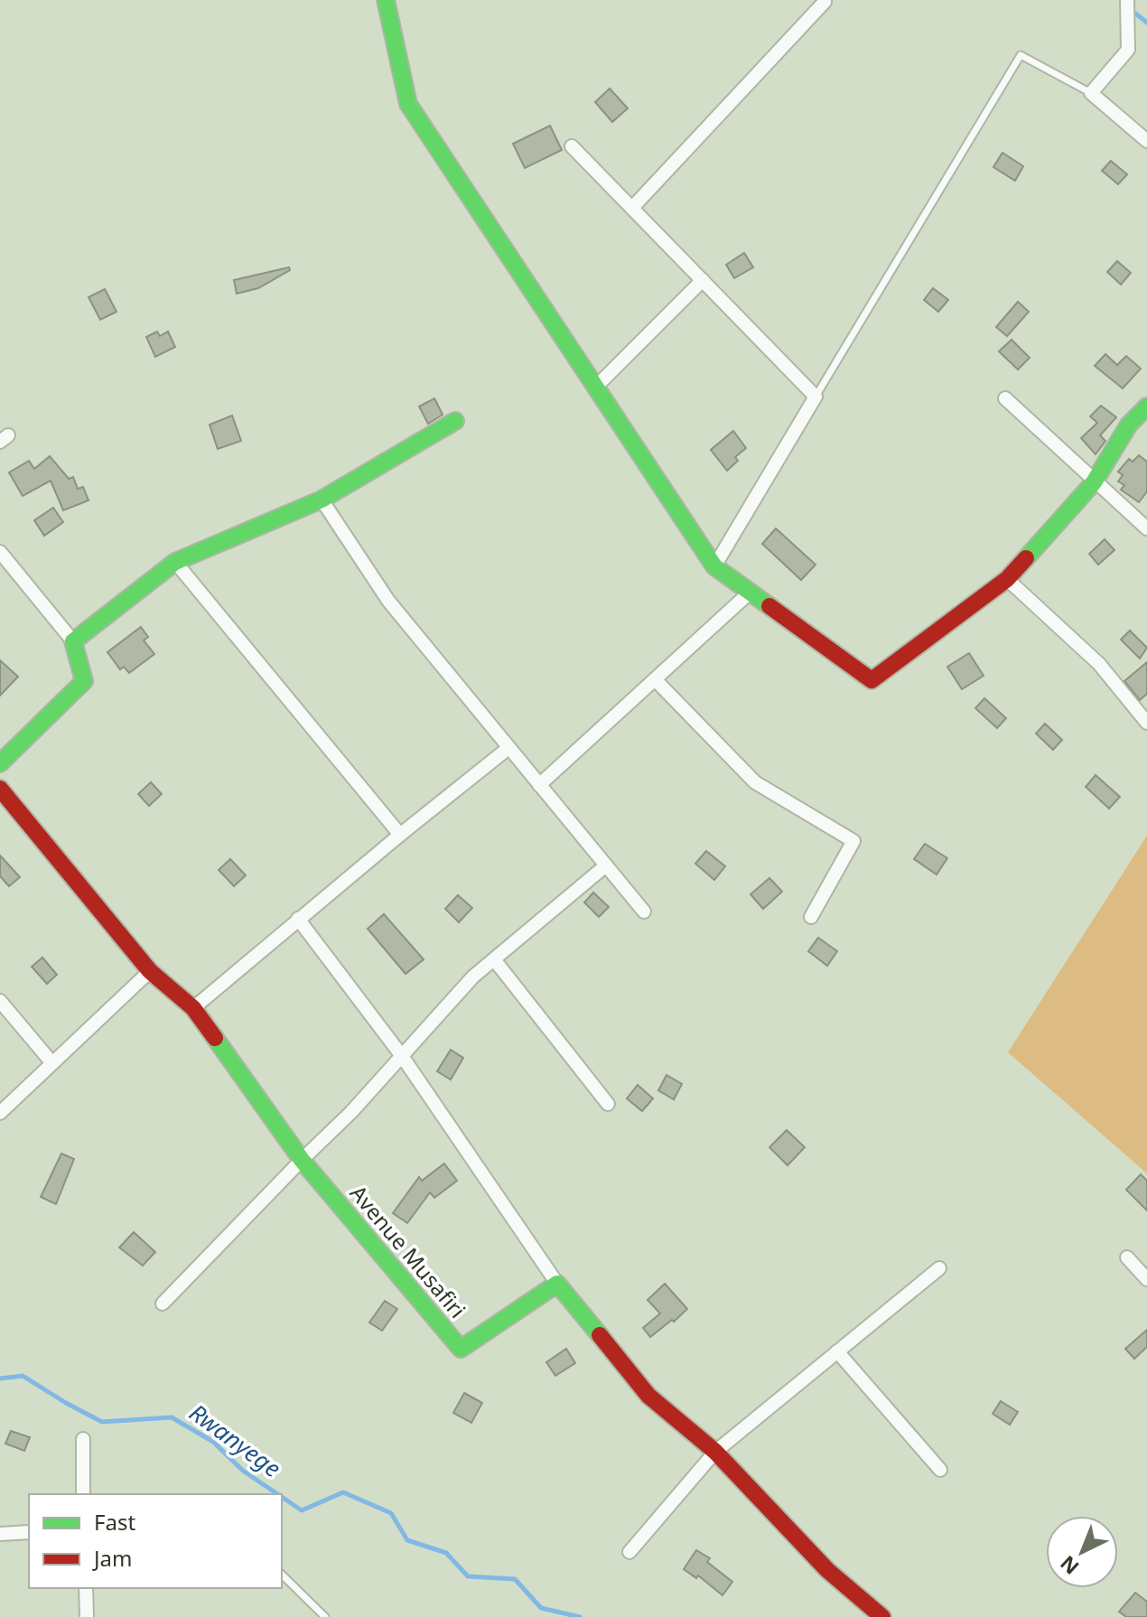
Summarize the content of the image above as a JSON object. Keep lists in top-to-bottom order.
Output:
{
  "streets": {
    "street": ["Avenue Musafiri"]
  },
  "water": ["Rwanyege"],
  "legend": ["Fast", "Jam"],
  "north": "bottom left"
}
